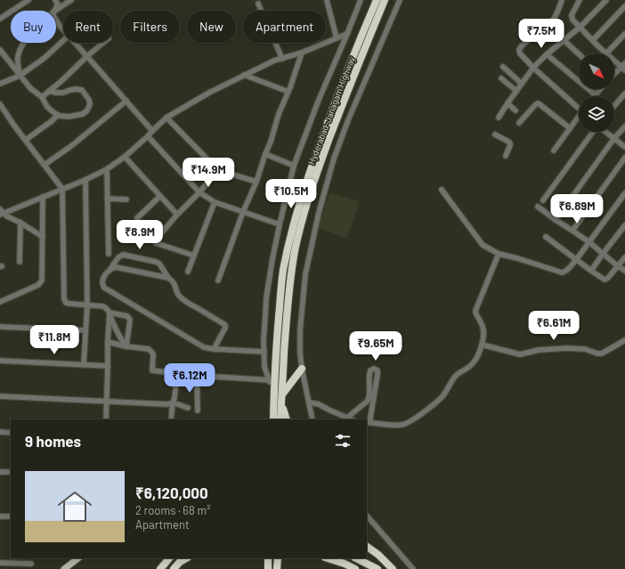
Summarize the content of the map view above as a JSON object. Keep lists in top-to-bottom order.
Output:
{
  "streets": {
    "highway": ["Hyderabad-Janagam Highway"]
  },
  "north": "bottom right",
  "page": {
    "chip": [
      "Buy",
      "Rent",
      "Filters",
      "New",
      "Apartment"
    ],
    "price": [
      "₹7.5M",
      "₹14.9M",
      "₹10.5M",
      "₹6.89M",
      "₹8.9M",
      "₹6.61M",
      "₹11.8M",
      "₹9.65M",
      "₹6.12M"
    ],
    "heading": "9 homes",
    "list": [
      {
        "name": "₹6,120,000",
        "note": "2 rooms · 68 m² · Apartment"
      }
    ]
  }
}
